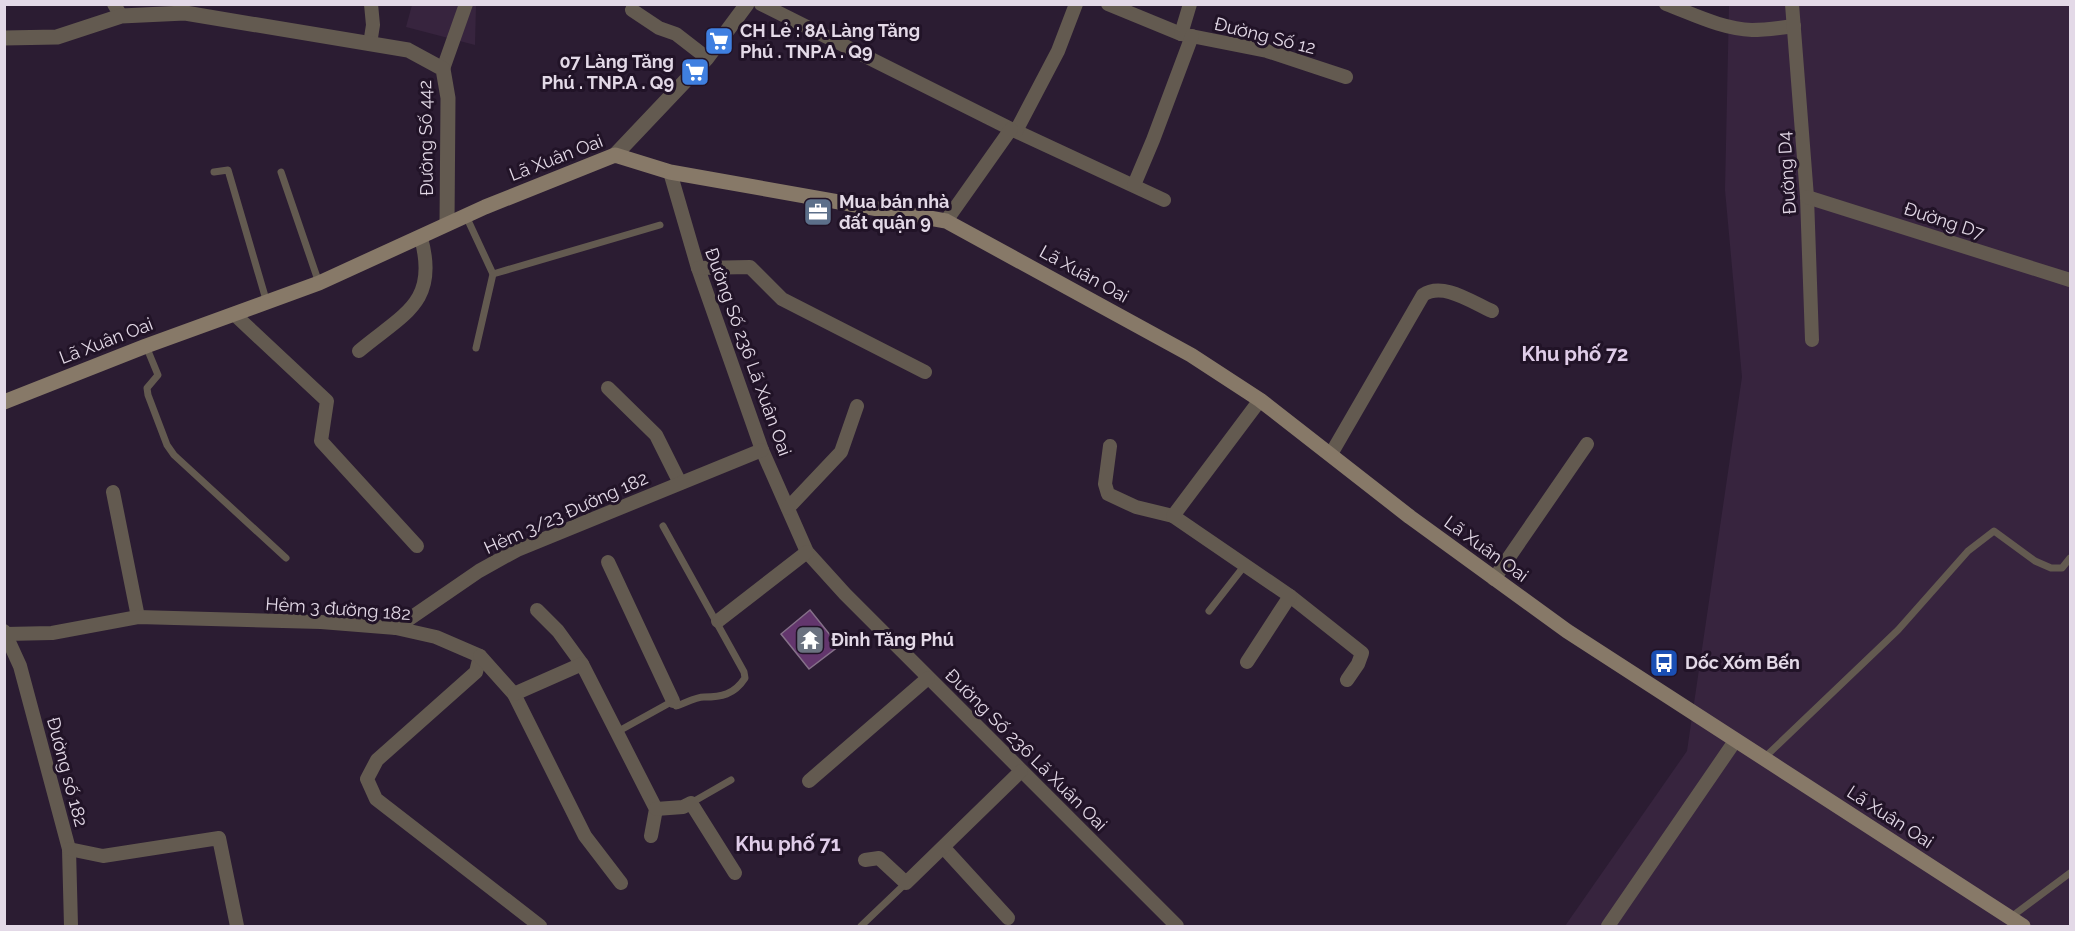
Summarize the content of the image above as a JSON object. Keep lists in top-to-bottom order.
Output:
{
  "streets": {
    "main road": ["Lã Xuân Oai"],
    "street": [
      "Đường Số 12",
      "Đường Số 442",
      "Đường D4",
      "Đường D7",
      "Đường Số 236 Lã Xuân Oai",
      "Hẻm 3/23 Đường 182",
      "Hẻm 3 đường 182",
      "Đường số 182"
    ]
  },
  "crossings": [
    ["Đường Số 442", "Lã Xuân Oai"],
    ["Lã Xuân Oai", "Đường Số 236 Lã Xuân Oai"],
    ["Đường D4", "Đường D7"],
    ["Đường Số 236 Lã Xuân Oai", "Hẻm 3/23 Đường 182"],
    ["Hẻm 3/23 Đường 182", "Hẻm 3 đường 182"],
    ["Hẻm 3 đường 182", "Đường số 182"]
  ],
  "districts": ["Khu phố 72", "Khu phố 71"],
  "places": {
    "supermarket": ["CH Lẻ : 8A Làng Tăng Phú . TNP.A . Q9", "07 Làng Tăng Phú . TNP.A . Q9"],
    "office": ["Mua bán nhà đất quận 9"],
    "temple": ["Đình Tăng Phú"],
    "bus stop": ["Dốc Xóm Bến"]
  }
}
